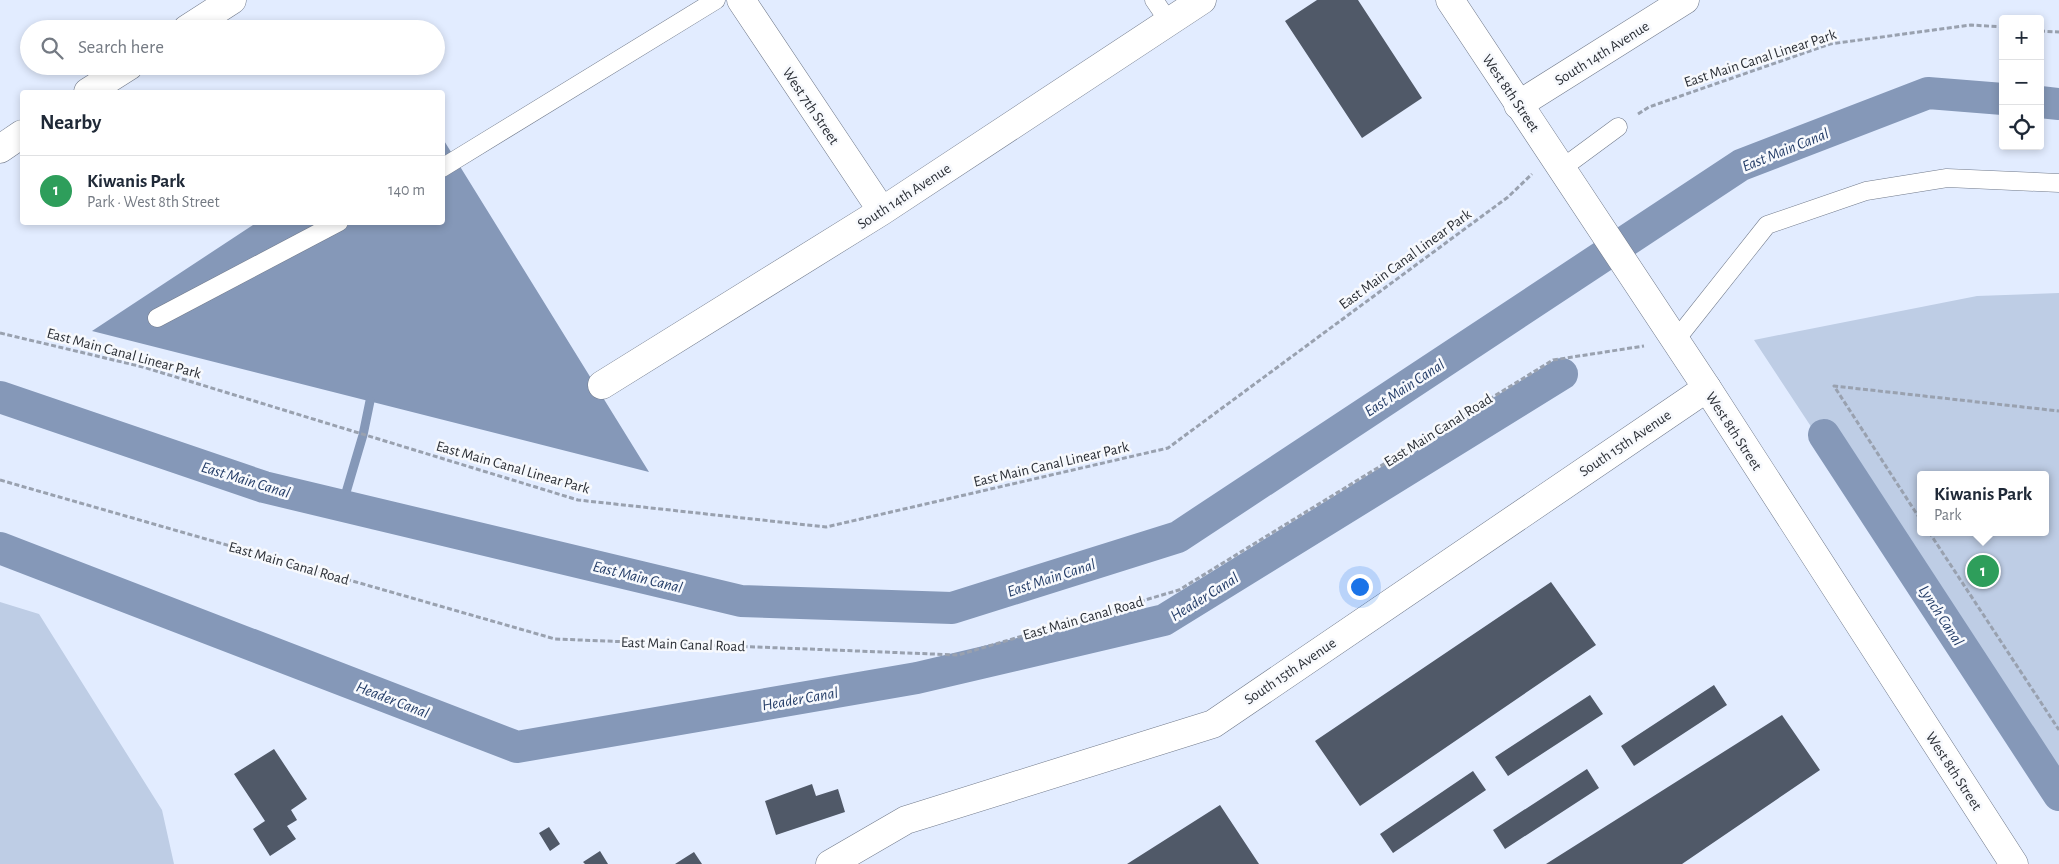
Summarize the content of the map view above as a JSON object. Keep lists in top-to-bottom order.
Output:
{
  "streets": {
    "street": [
      "South 14th Avenue",
      "West 8th Street",
      "West 7th Street",
      "South 15th Avenue"
    ],
    "path": ["East Main Canal Linear Park", "East Main Canal Road"]
  },
  "crossings": [
    ["South 14th Avenue", "West 8th Street"],
    ["South 14th Avenue", "West 7th Street"],
    ["East Main Canal Linear Park", "West 8th Street"],
    ["West 8th Street", "East Main Canal Road"],
    ["West 8th Street", "South 15th Avenue"]
  ],
  "water": ["East Main Canal", "Header Canal", "Lynch Canal"],
  "page": {
    "map_buttons": ["+", "−"],
    "search": "Search here",
    "heading": "Nearby",
    "list": [
      {
        "mark": "1",
        "name": "Kiwanis Park",
        "note": "Park · West 8th Street",
        "value": "140 m"
      }
    ],
    "popup": ["Kiwanis Park", "Park"],
    "pins": "1"
  }
}
